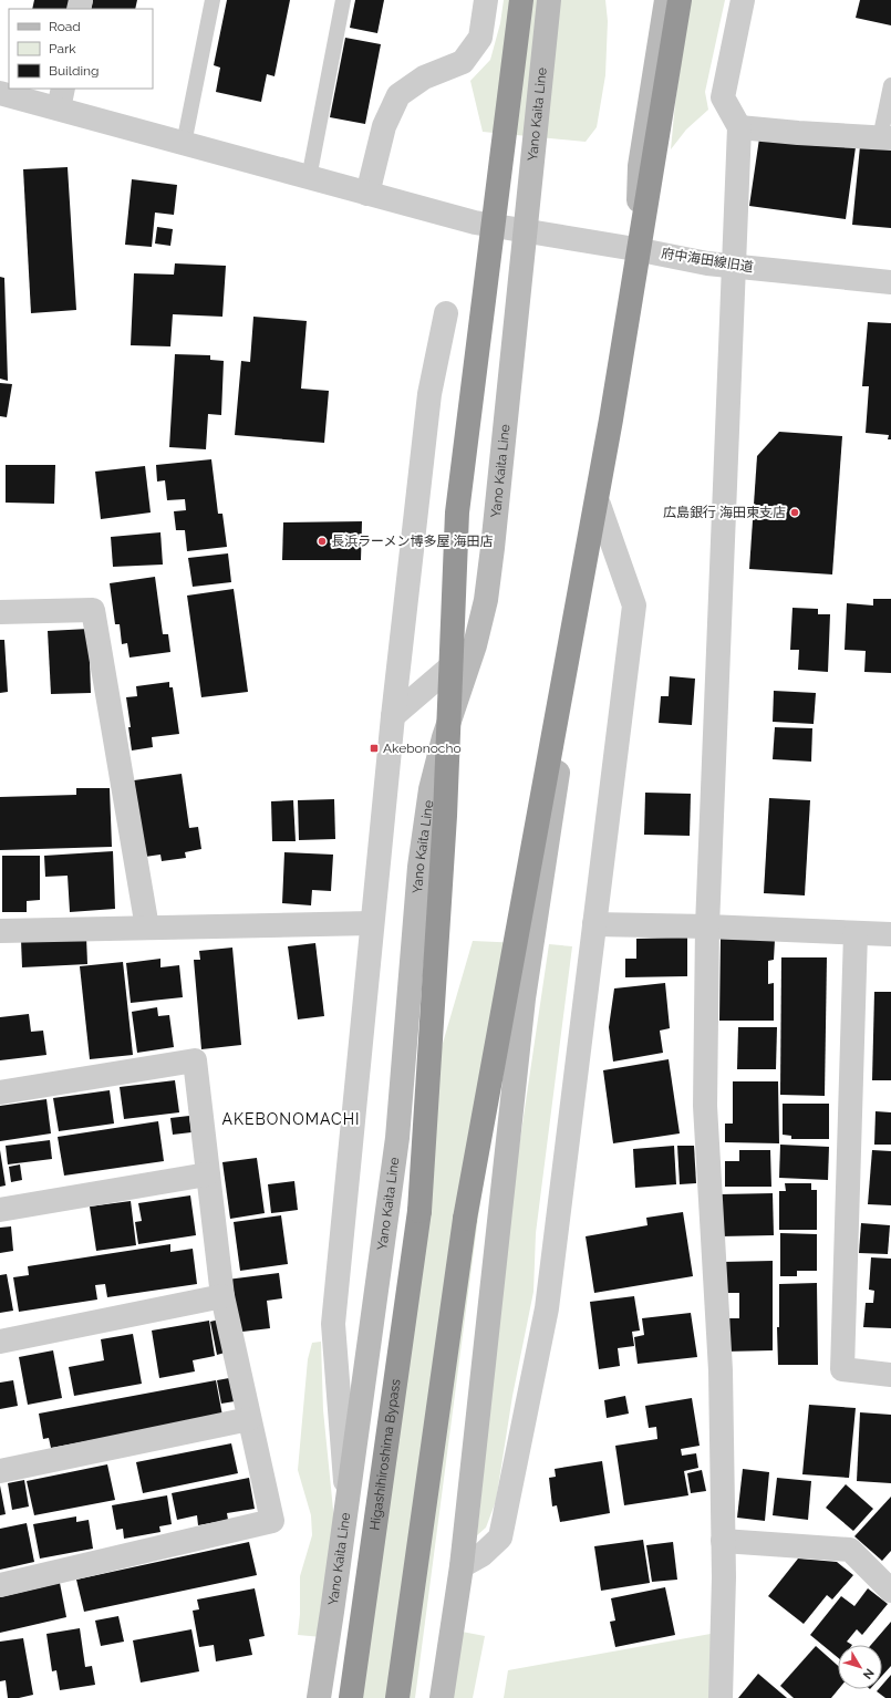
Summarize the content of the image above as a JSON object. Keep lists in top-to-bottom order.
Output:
{
  "streets": {
    "highway": ["Higashihiroshima Bypass"],
    "main road": ["Yano Kaita Line"],
    "street": ["府中海田線旧道"]
  },
  "crossings": [
    ["Yano Kaita Line", "府中海田線旧道"]
  ],
  "districts": ["AKEBONOMACHI"],
  "places": {
    "other": ["広島銀行 海田東支店", "長浜ラーメン博多屋 海田店"],
    "transit": ["Akebonocho"]
  },
  "legend": ["Road", "Park", "Building"],
  "north": "bottom right"
}
